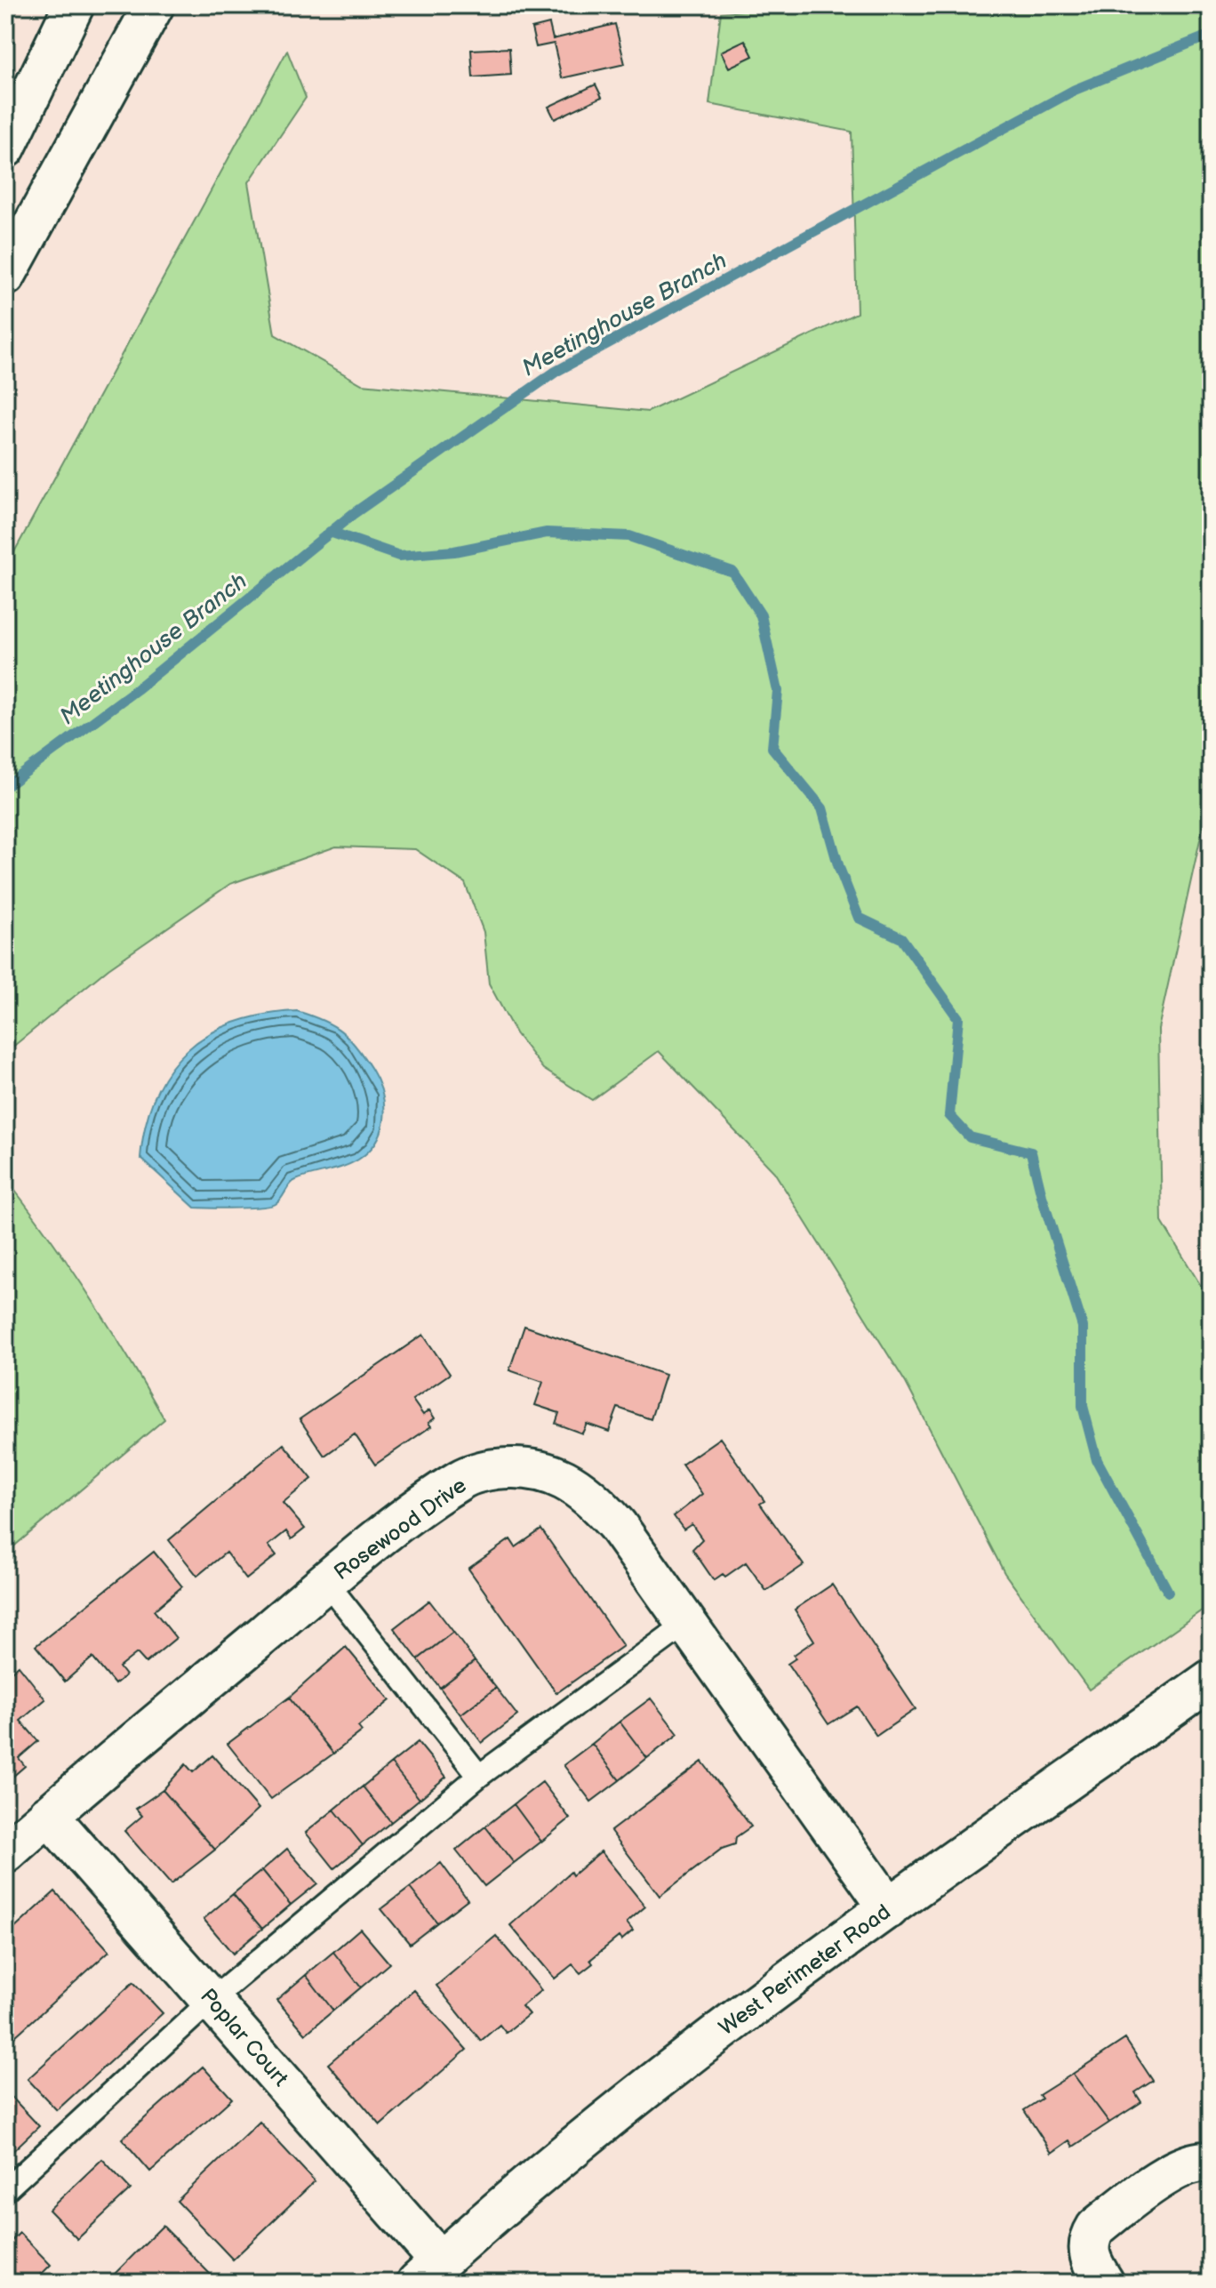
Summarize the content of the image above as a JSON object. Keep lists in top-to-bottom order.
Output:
{
  "streets": {
    "main road": ["Rosewood Drive", "West Perimeter Road", "Poplar Court"]
  },
  "crossings": [
    ["Rosewood Drive", "West Perimeter Road"],
    ["Rosewood Drive", "Poplar Court"],
    ["West Perimeter Road", "Poplar Court"]
  ],
  "water": ["Meetinghouse Branch"]
}
